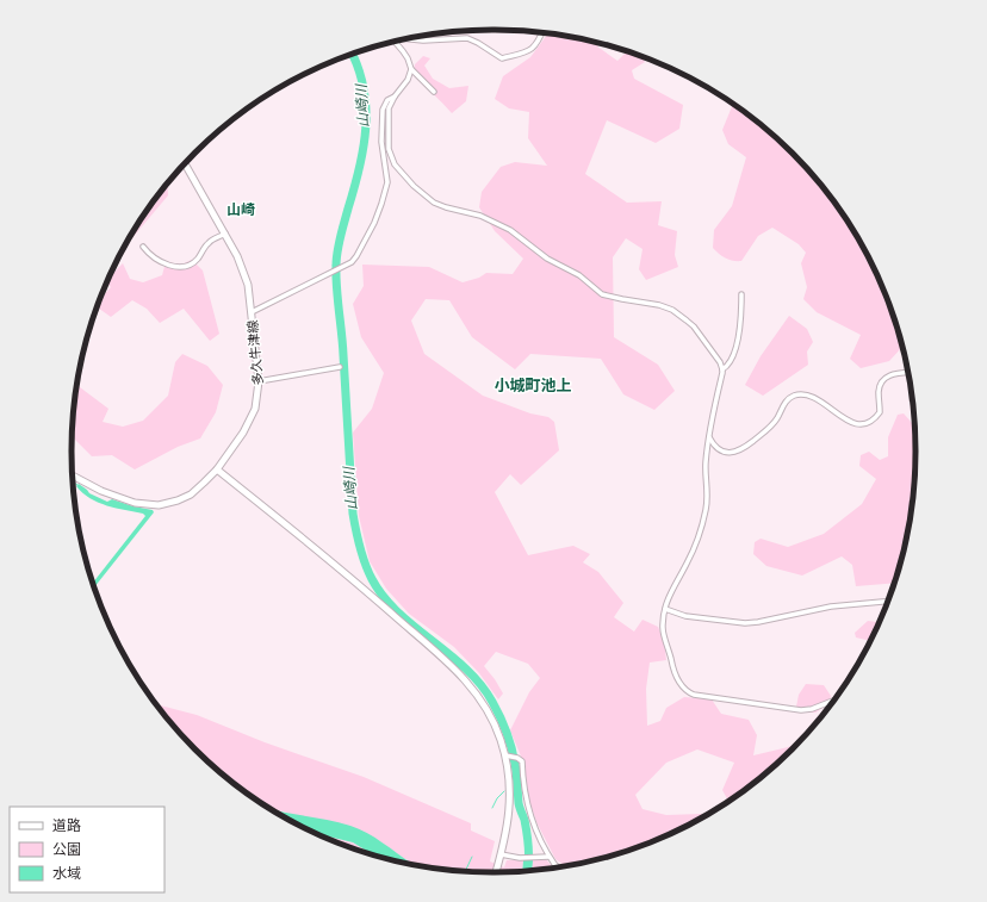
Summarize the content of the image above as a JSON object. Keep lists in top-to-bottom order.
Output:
{
  "streets": {
    "street": ["多久牛津線"]
  },
  "districts": ["山崎", "小城町池上"],
  "water": ["山崎川"],
  "legend": ["道路", "公園", "水域"]
}
